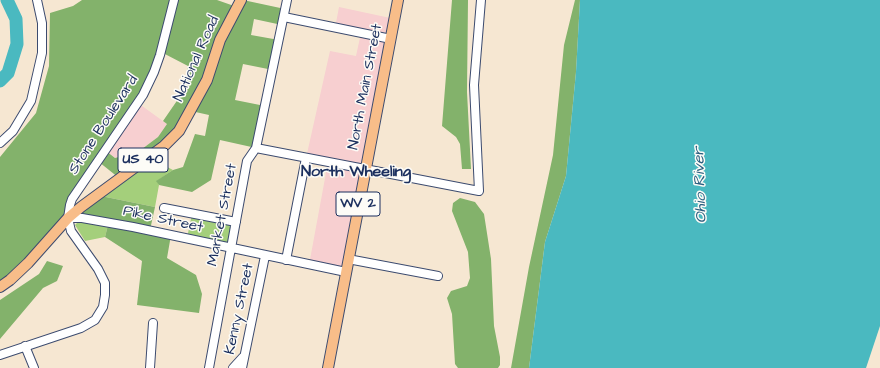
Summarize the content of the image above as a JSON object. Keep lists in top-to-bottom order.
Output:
{
  "streets": {
    "main road": [
      "National Road",
      "North Main Street",
      "US 40",
      "WV 2"
    ],
    "street": [
      "Stone Boulevard",
      "Market Street",
      "Pike Street",
      "Kenny Street"
    ]
  },
  "crossings": [
    ["National Road", "Stone Boulevard"],
    ["National Road", "Pike Street"],
    ["North Main Street", "Pike Street"],
    ["Stone Boulevard", "Pike Street"],
    ["Market Street", "Pike Street"],
    ["Pike Street", "Kenny Street"]
  ],
  "districts": ["North Wheeling"],
  "water": ["Ohio River"]
}
